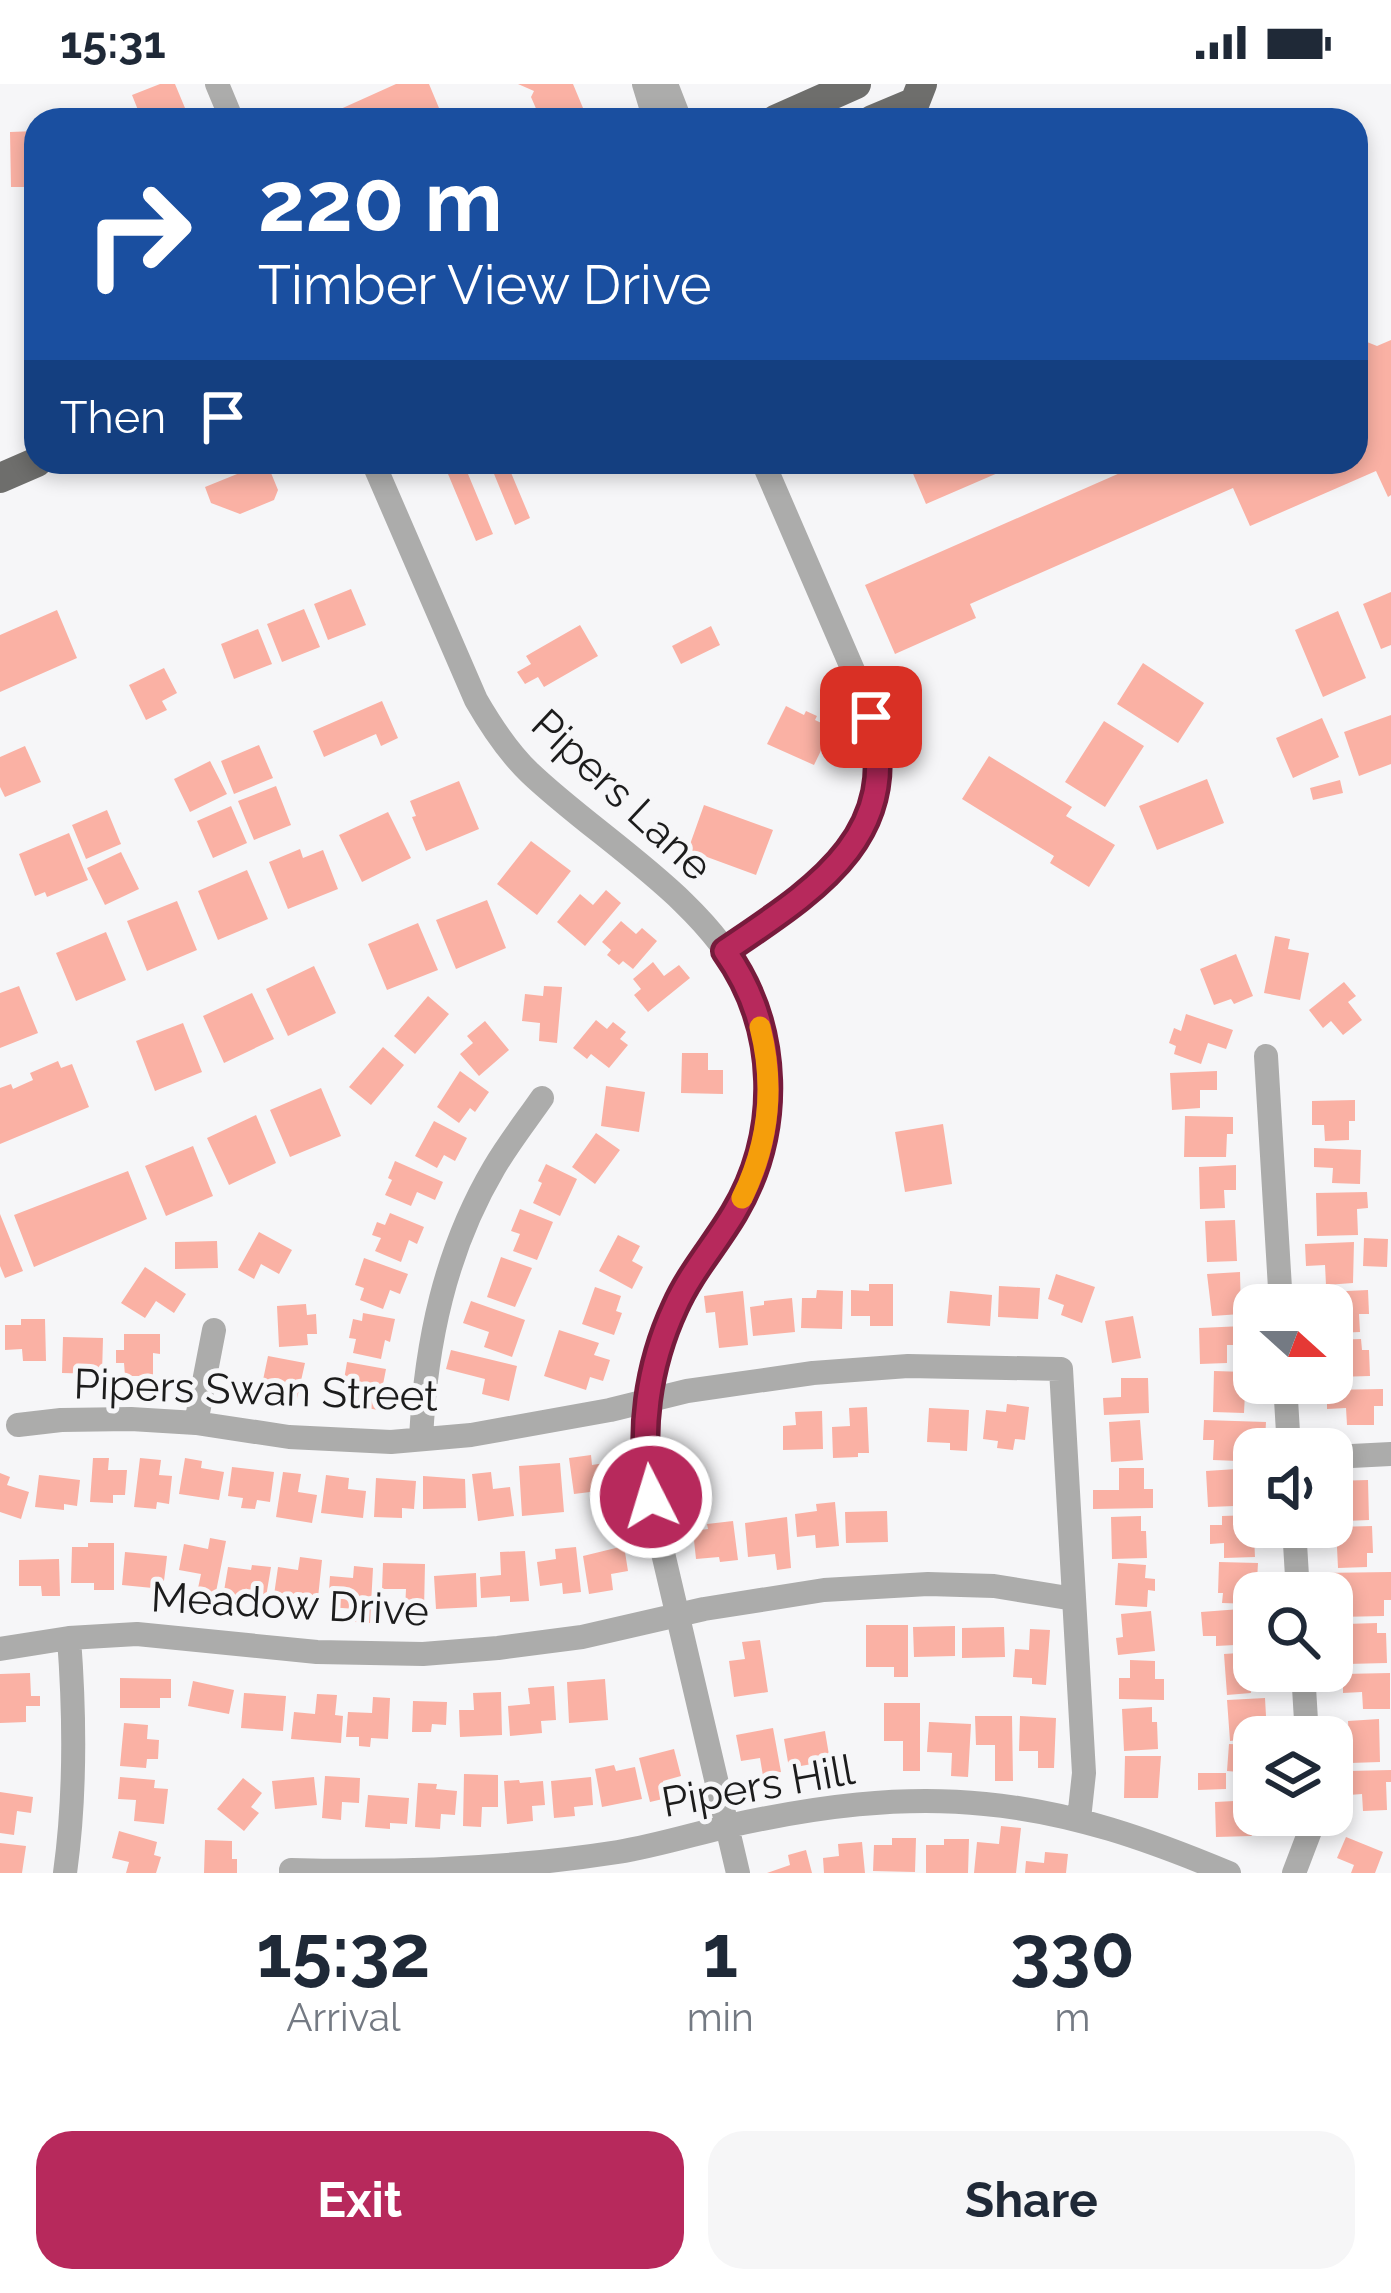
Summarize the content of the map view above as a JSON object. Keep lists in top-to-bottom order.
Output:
{
  "streets": {
    "street": [
      "Pipers Lane",
      "Pipers Swan Street",
      "Meadow Drive",
      "Pipers Hill"
    ]
  },
  "crossings": [
    ["Pipers Lane", "Pipers Swan Street"],
    ["Pipers Lane", "Meadow Drive"],
    ["Pipers Lane", "Pipers Hill"],
    ["Pipers Swan Street", "Meadow Drive"]
  ],
  "north": "right",
  "page": {
    "status": "15:31",
    "turn": ["220 m", "Timber View Drive"],
    "then": "Then",
    "eta": [
      "15:32",
      "Arrival",
      "1",
      "min",
      "330",
      "m"
    ],
    "buttons": ["Exit", "Share"]
  }
}
